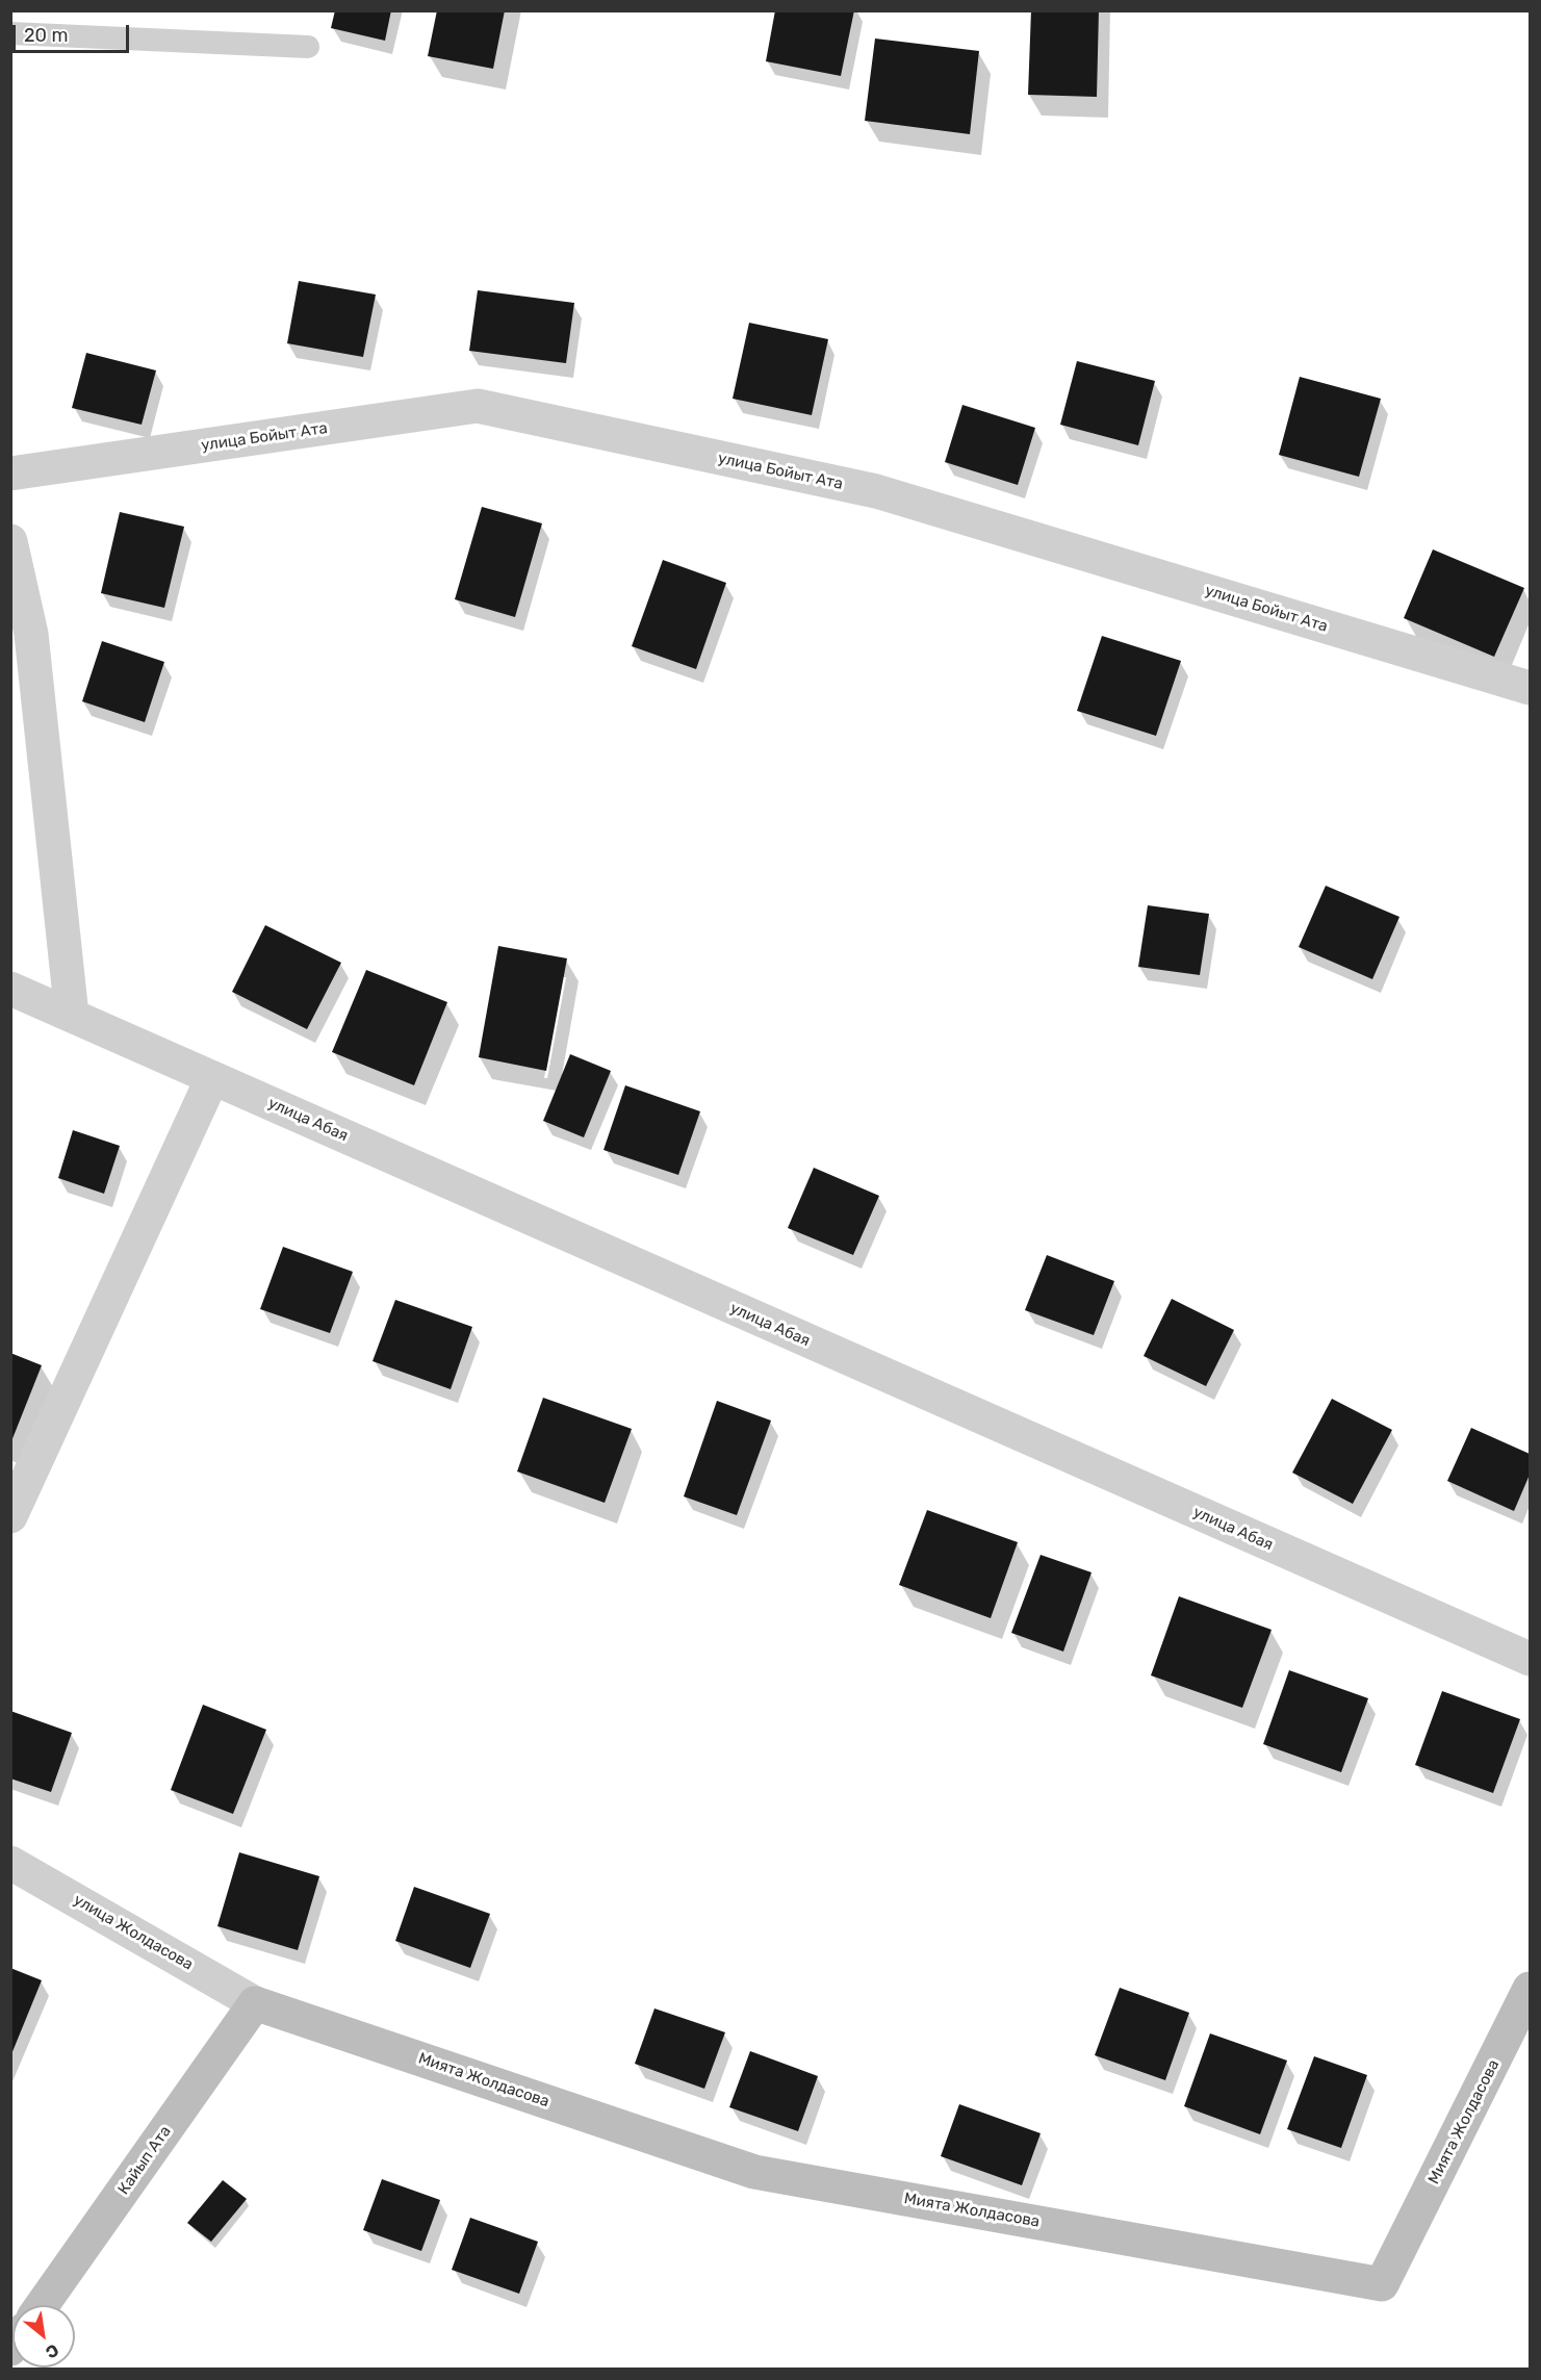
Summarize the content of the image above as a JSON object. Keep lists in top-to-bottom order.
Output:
{
  "streets": {
    "street": [
      "улица Бойыт Ата",
      "улица Абая",
      "улица Жолдасова",
      "Мията Жолдасова",
      "Кайып Ата"
    ]
  },
  "crossings": [
    ["улица Жолдасова", "Мията Жолдасова"],
    ["улица Жолдасова", "Кайып Ата"],
    ["Мията Жолдасова", "Кайып Ата"]
  ],
  "scale_bar": "20 m",
  "north": "bottom right"
}
